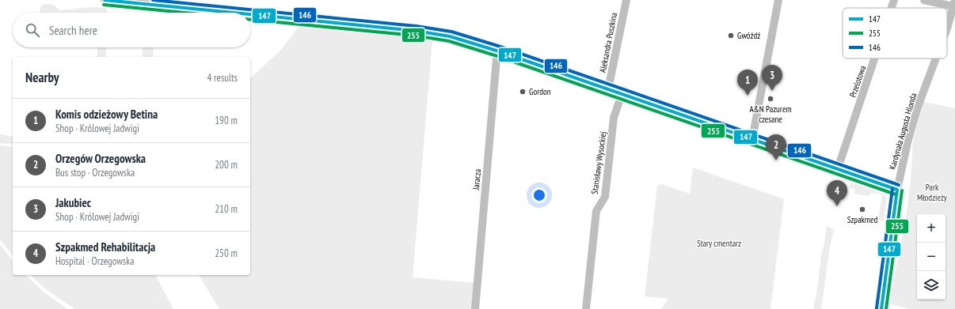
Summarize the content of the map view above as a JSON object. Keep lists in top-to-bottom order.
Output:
{
  "streets": {
    "street": [
      "Aleksandra Puszkina",
      "Przelotowa",
      "Kardynała Augusta Hlonda",
      "Stanisławy Wysockiej",
      "Jaracza"
    ]
  },
  "parks": ["Park Młodzieży", "Stary cmentarz"],
  "places": [
    "Gwóźdź",
    "Gordon",
    "A&N Pazurem czesane",
    "Szpakmed"
  ],
  "lines": ["transit line 147", "transit line 146", "transit line 255"],
  "legend": ["147", "255", "146"],
  "page": {
    "search": "Search here",
    "heading": ["Nearby", "4 results"],
    "pins": [
      "3",
      "1",
      "2",
      "4"
    ],
    "list": [
      {
        "mark": "1",
        "name": "Komis odzieżowy Betina",
        "note": "Shop · Królowej Jadwigi",
        "value": "190 m"
      },
      {
        "mark": "2",
        "name": "Orzegów Orzegowska",
        "note": "Bus stop · Orzegowska",
        "value": "200 m"
      },
      {
        "mark": "3",
        "name": "Jakubiec",
        "note": "Shop · Królowej Jadwigi",
        "value": "210 m"
      },
      {
        "mark": "4",
        "name": "Szpakmed Rehabilitacja",
        "note": "Hospital · Orzegowska",
        "value": "250 m"
      }
    ],
    "map_buttons": ["+", "−"]
  }
}
